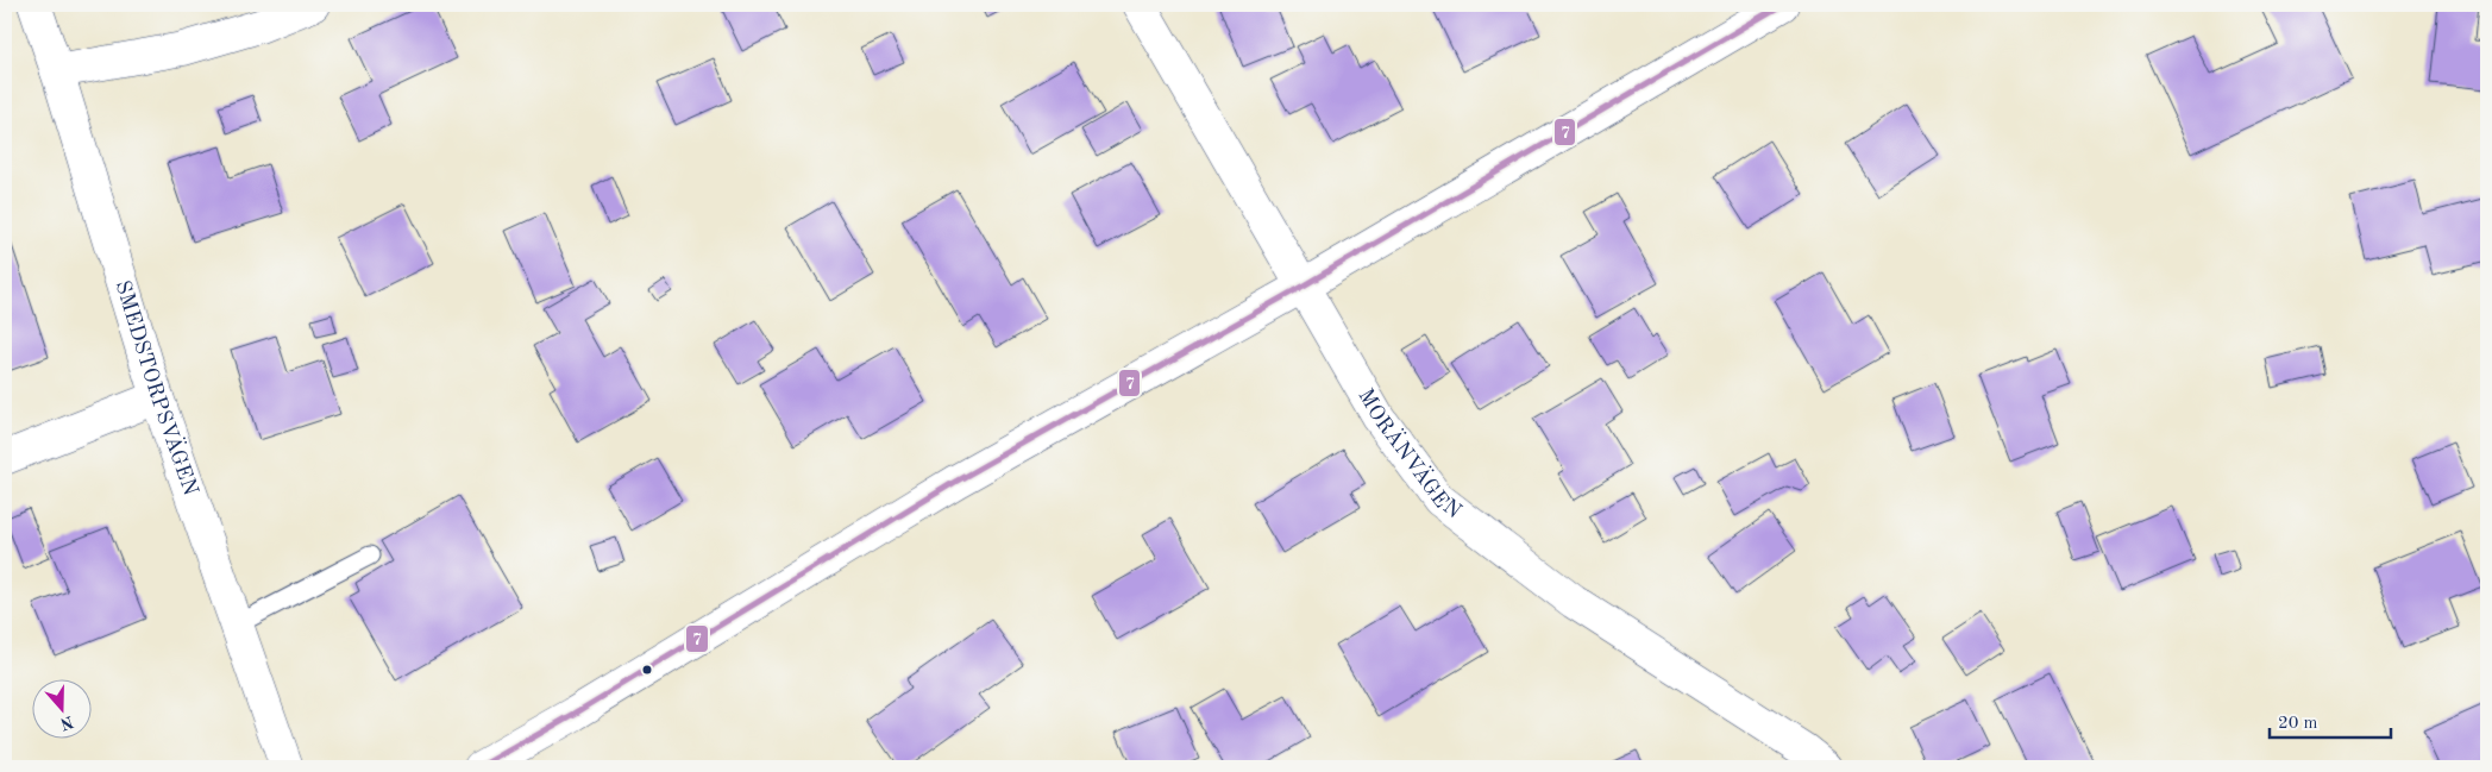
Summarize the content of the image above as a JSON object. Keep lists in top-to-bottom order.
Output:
{
  "streets": {
    "street": ["SMEDSTORPSVÄGEN", "MORÄNVÄGEN"]
  },
  "lines": ["transit line 7"],
  "scale_bar": "20 m",
  "north": "bottom"
}
